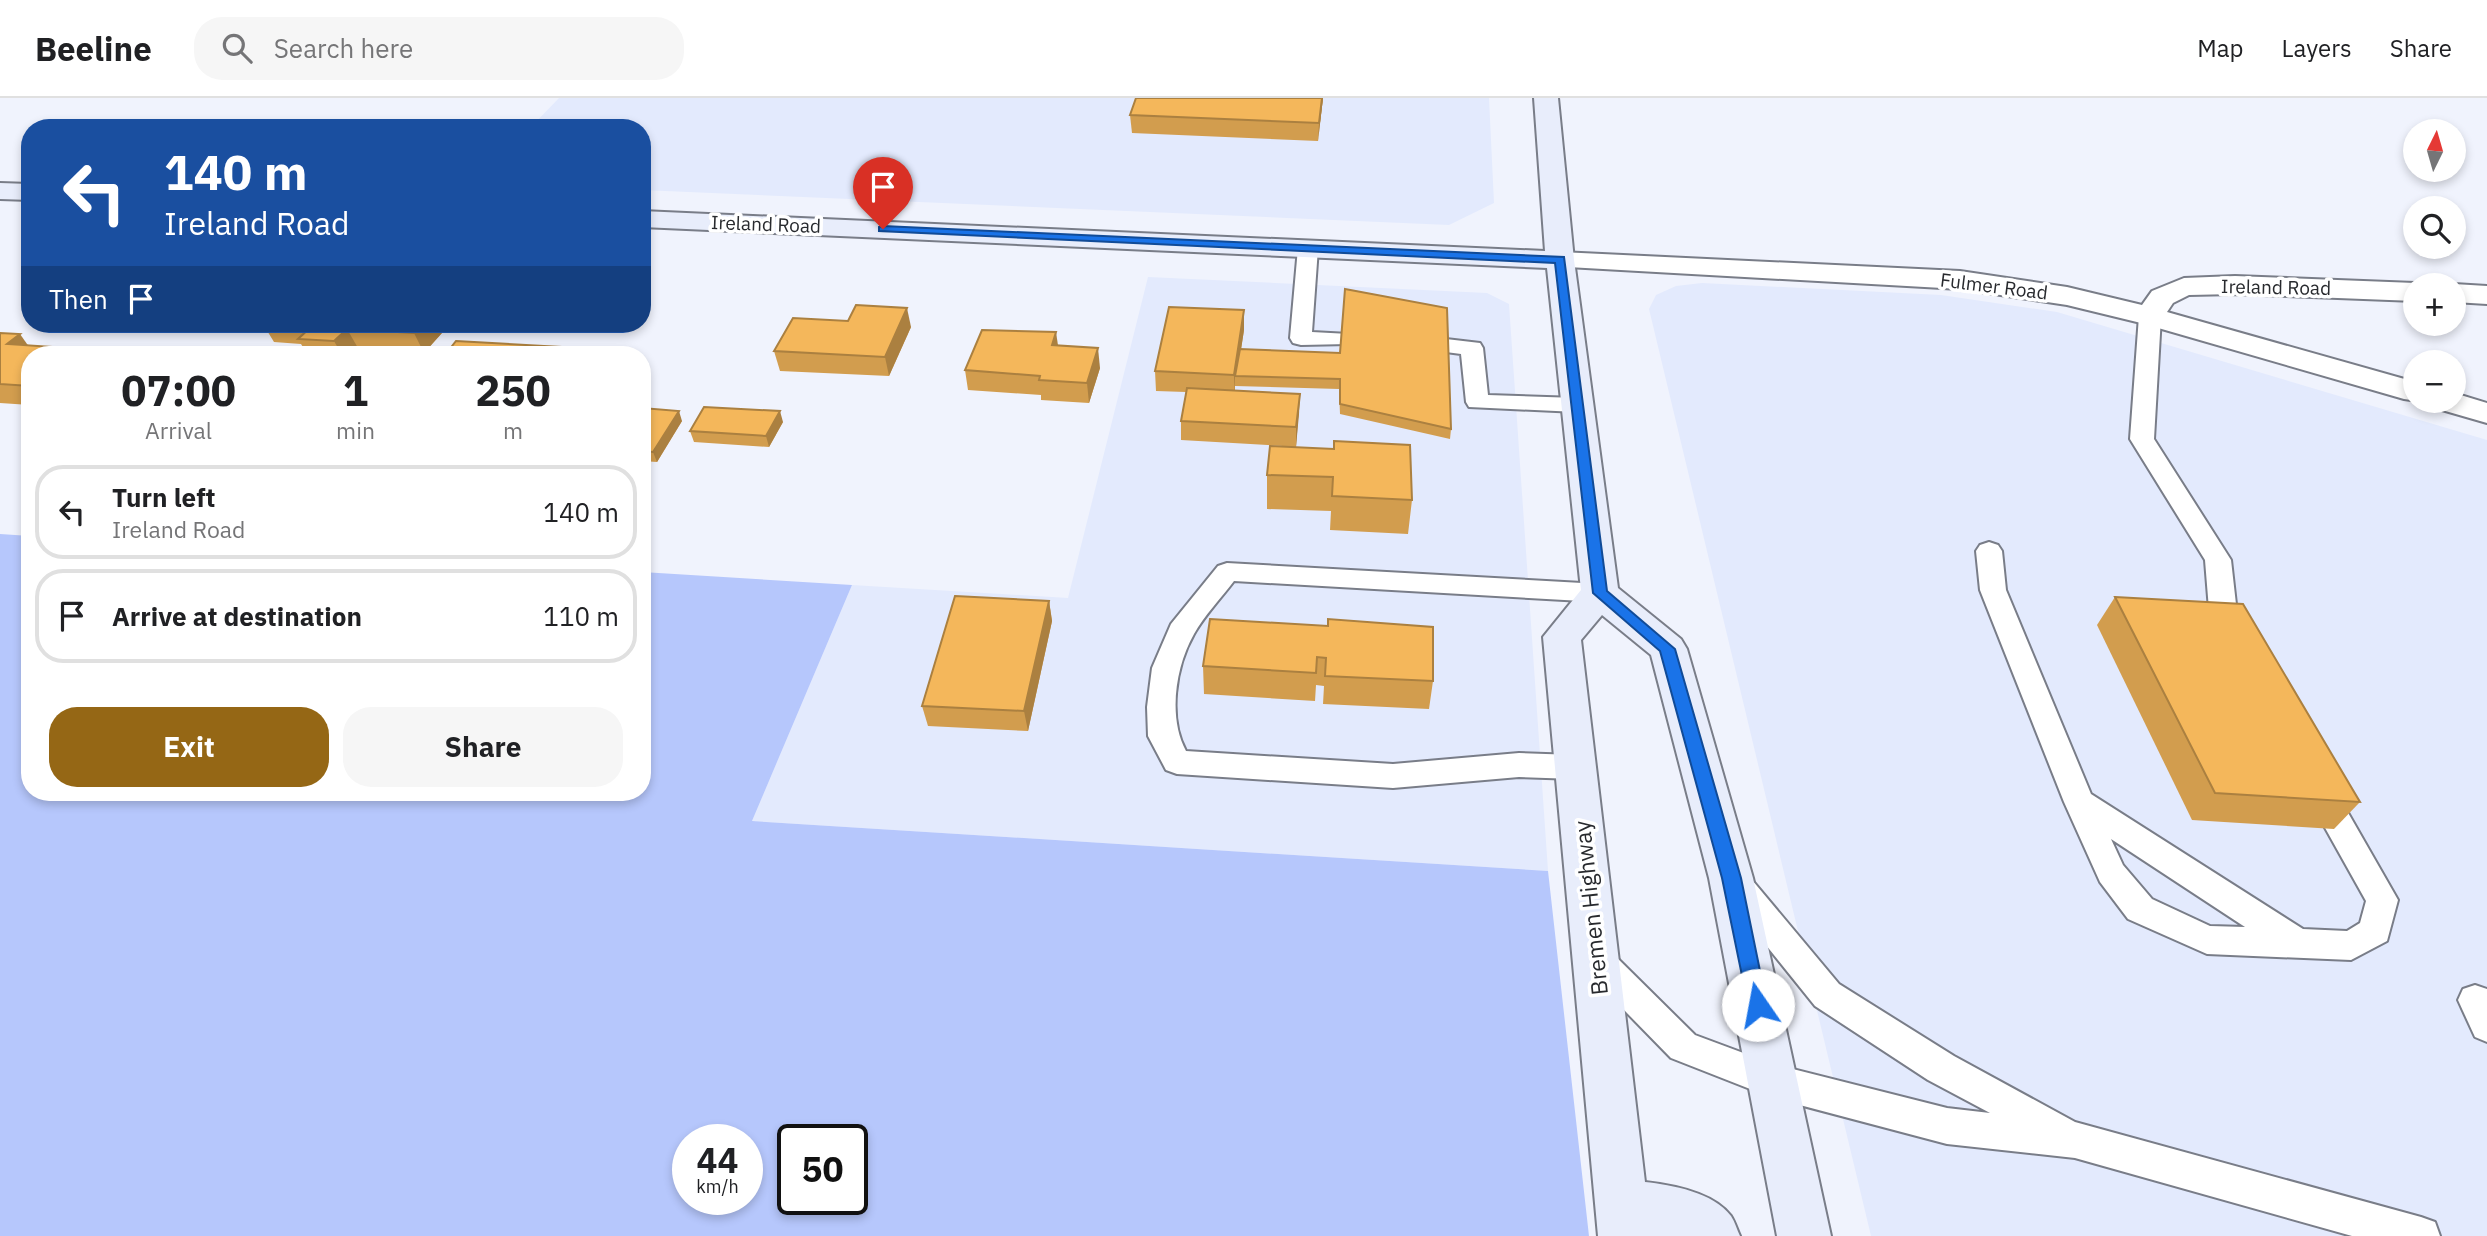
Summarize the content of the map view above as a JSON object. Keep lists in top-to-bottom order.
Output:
{
  "streets": {
    "main road": ["Ireland Road", "Bremen Highway"],
    "street": ["Fulmer Road"]
  },
  "crossings": [
    ["Ireland Road", "Fulmer Road"]
  ],
  "north": "top",
  "page": {
    "header": "Beeline",
    "search": "Search here",
    "nav": ["Map", "Layers", "Share"],
    "map_buttons": ["+", "−"],
    "turn": ["140 m", "Ireland Road"],
    "then": "Then",
    "eta": [
      "07:00",
      "Arrival",
      "1",
      "min",
      "250",
      "m"
    ],
    "list": [
      {
        "name": "Turn left",
        "note": "Ireland Road",
        "value": "140 m"
      },
      {
        "name": "Arrive at destination",
        "value": "110 m"
      }
    ],
    "buttons": ["Exit", "Share"],
    "speed": "44 km/h",
    "limit": "50"
  }
}
